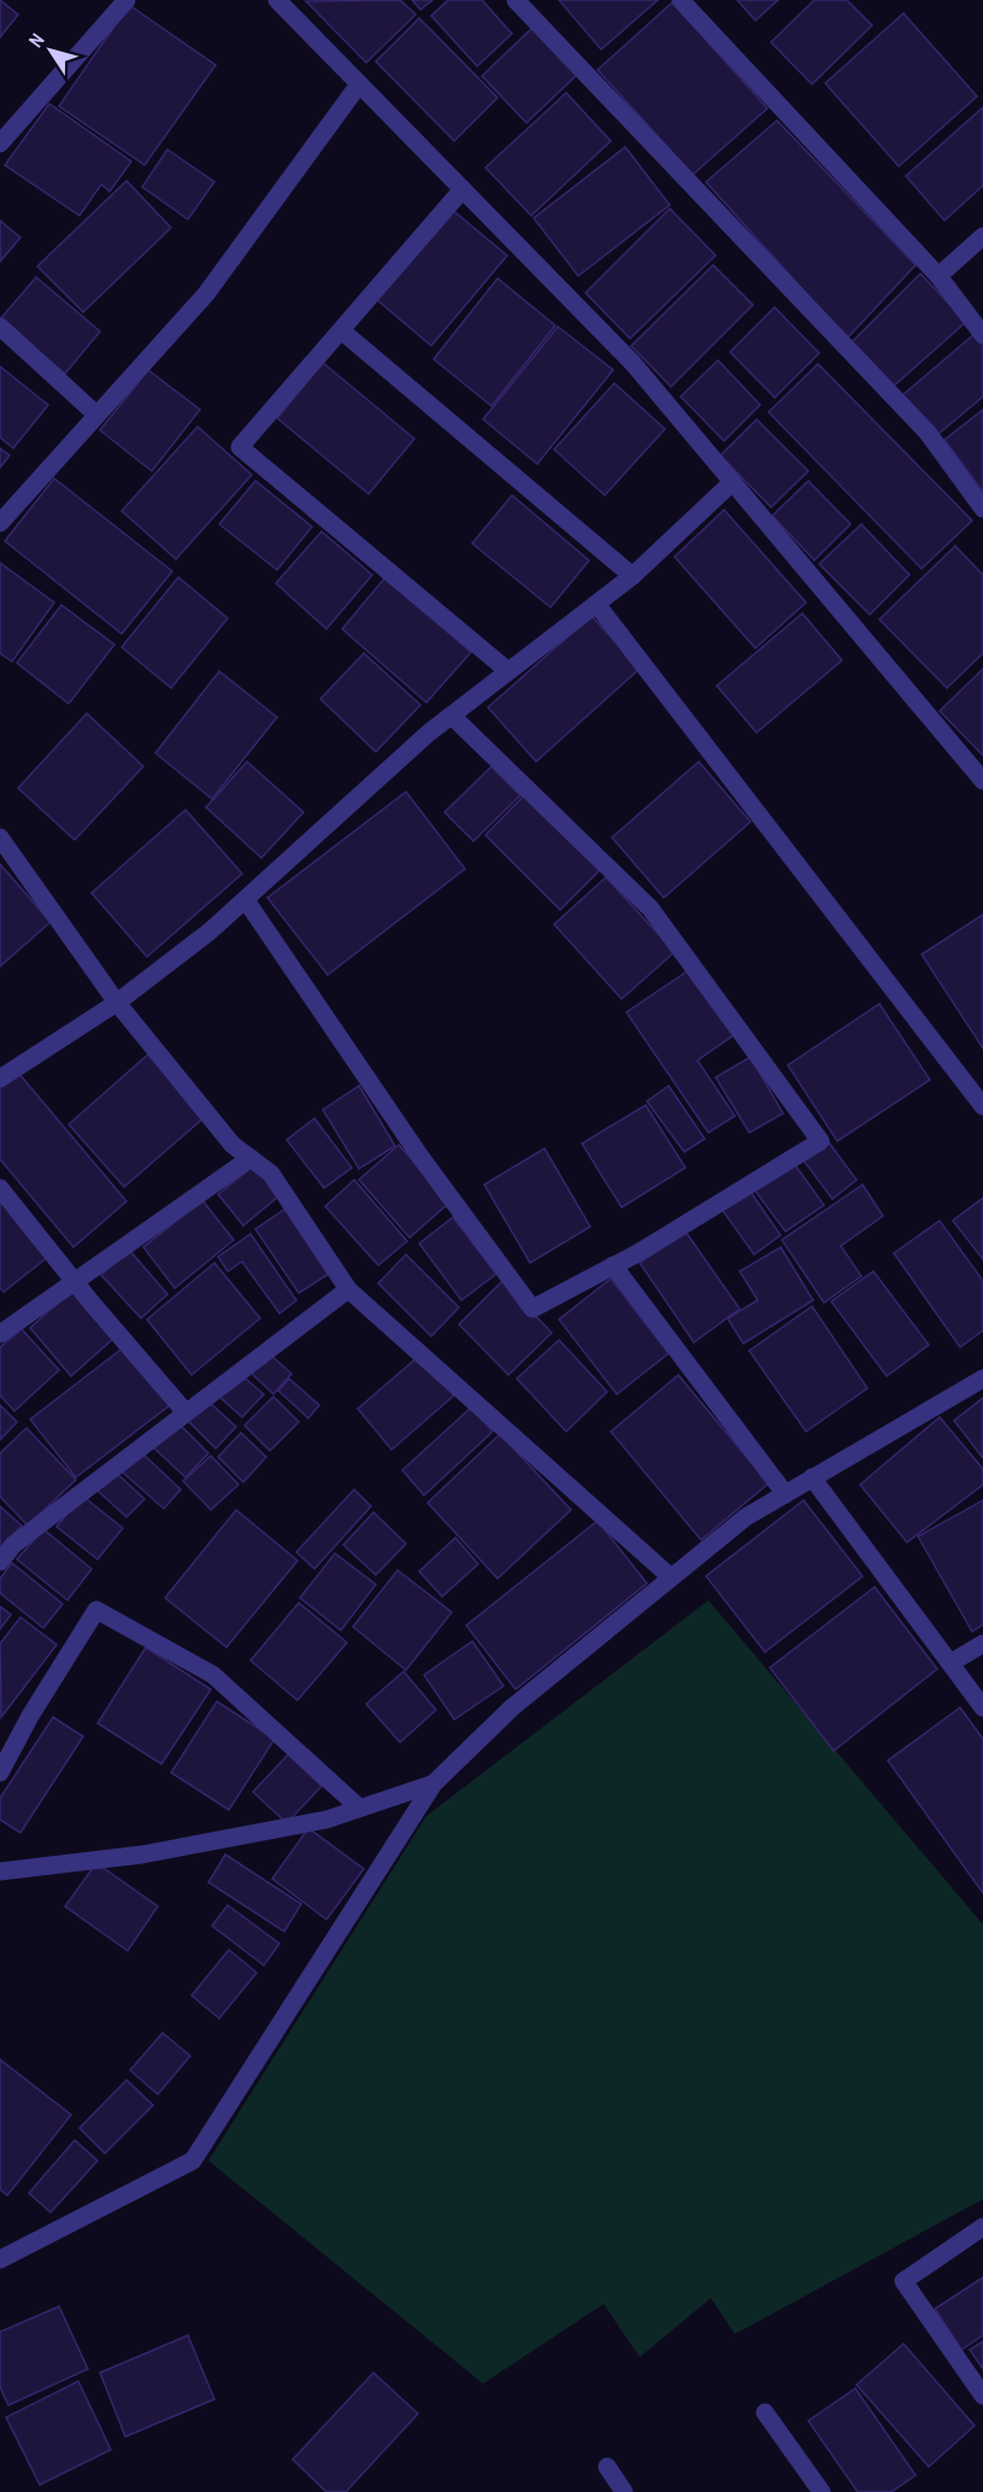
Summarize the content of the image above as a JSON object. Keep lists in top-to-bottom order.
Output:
{
  "north": "top left"
}
